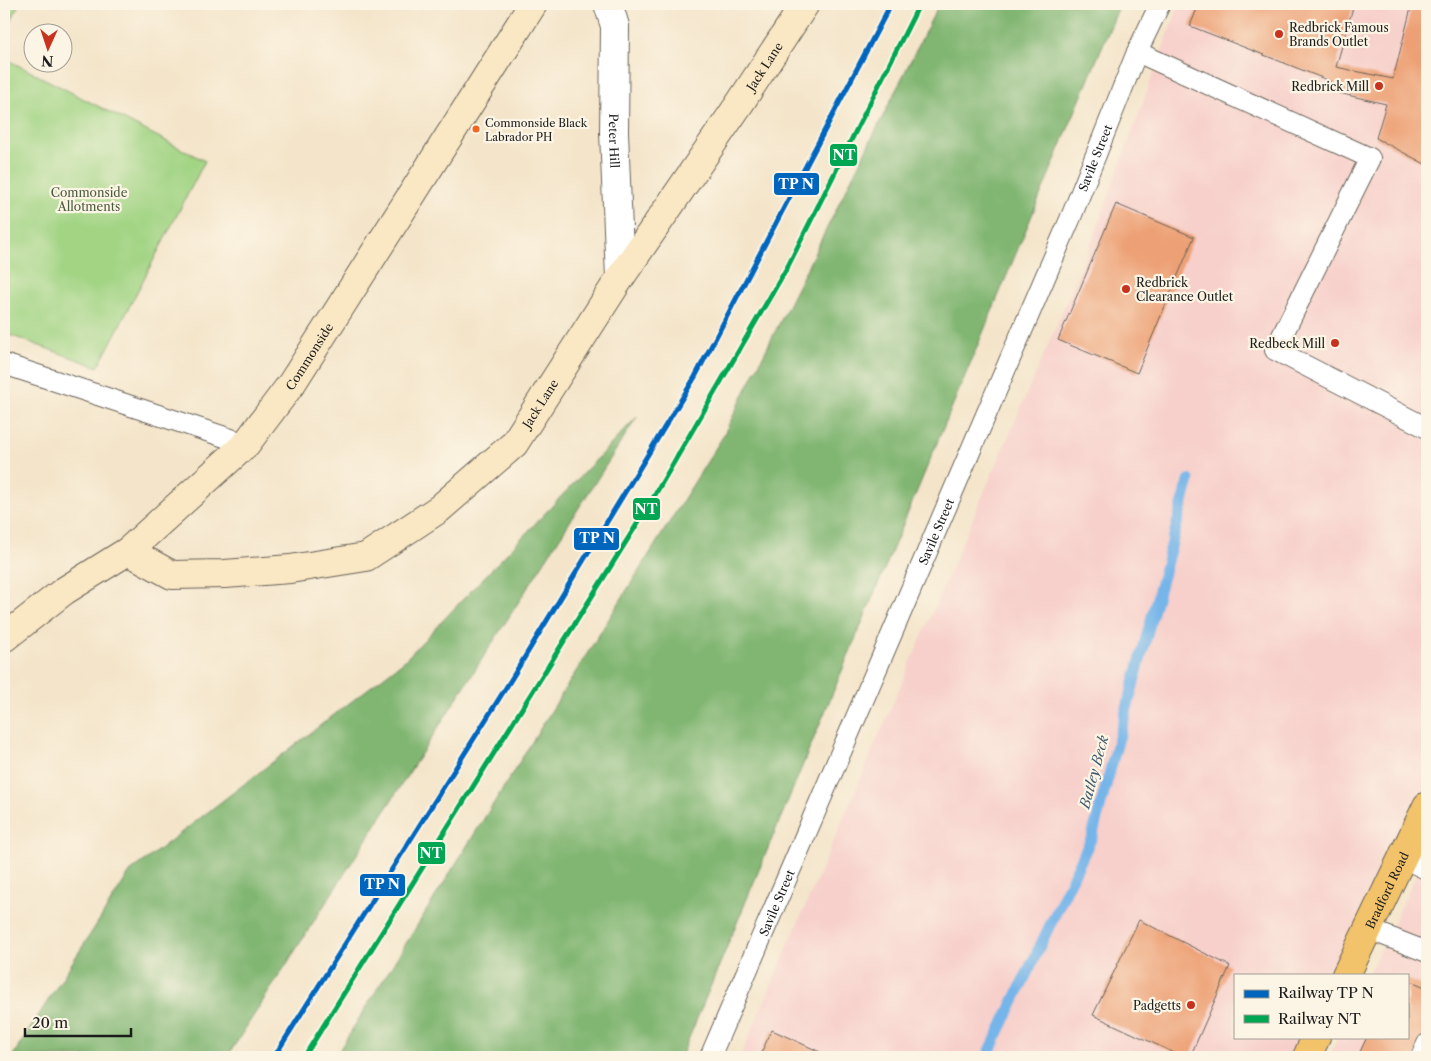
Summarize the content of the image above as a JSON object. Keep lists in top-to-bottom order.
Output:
{
  "streets": {
    "main road": ["Bradford Road"],
    "street": ["Jack Lane", "Peter Hill", "Commonside"],
    "lane": ["Savile Street"]
  },
  "crossings": [
    ["Jack Lane", "Peter Hill"],
    ["Jack Lane", "Commonside"]
  ],
  "water": ["Batley Beck"],
  "parks": ["Commonside Allotments"],
  "places": [
    "Redbrick Famous Brands Outlet",
    "Redbrick Mill",
    "Commonside Black Labrador PH",
    "Redbrick Clearance Outlet",
    "Redbeck Mill",
    "Padgetts"
  ],
  "lines": ["rail line NT"],
  "legend": ["Railway TP N", "Railway NT"],
  "scale_bar": "20 m",
  "north": "bottom"
}
